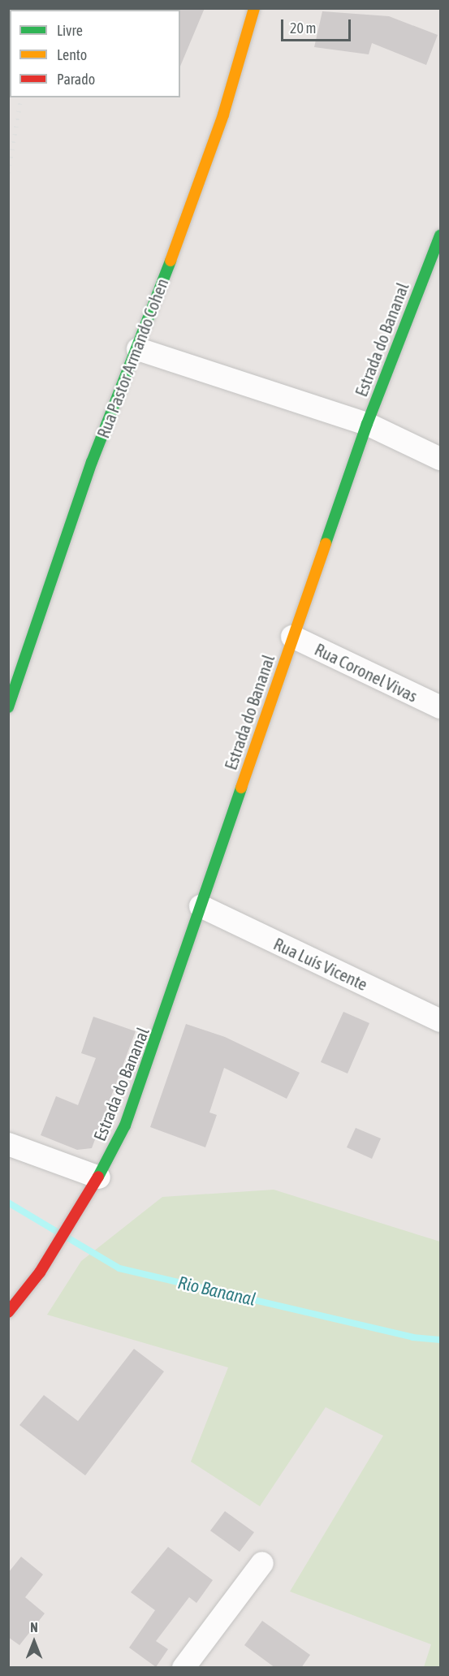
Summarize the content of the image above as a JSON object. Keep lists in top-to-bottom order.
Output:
{
  "streets": {
    "main road": ["Estrada do Bananal", "Rua Pastor Armando Cohen"],
    "street": ["Rua Coronel Vivas", "Rua Luís Vicente"]
  },
  "crossings": [
    ["Estrada do Bananal", "Rua Coronel Vivas"],
    ["Estrada do Bananal", "Rua Luís Vicente"]
  ],
  "water": ["Rio Bananal"],
  "legend": ["Livre", "Lento", "Parado"],
  "scale_bar": "20 m",
  "north": "top"
}
